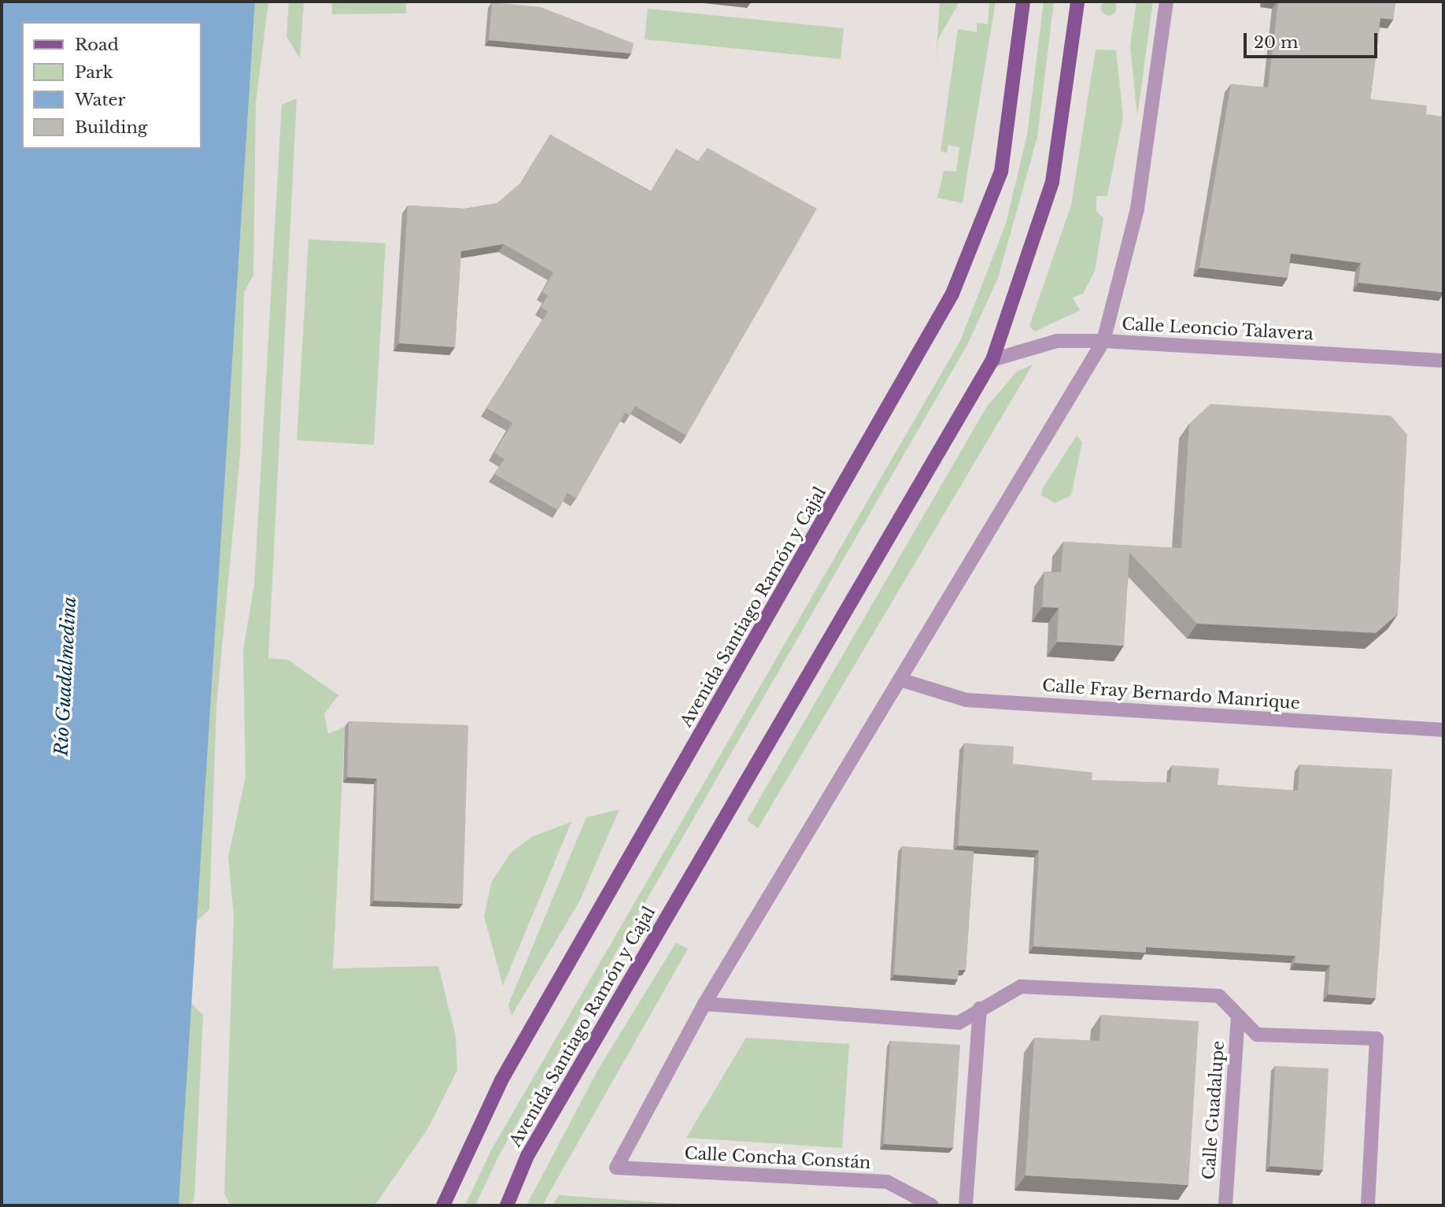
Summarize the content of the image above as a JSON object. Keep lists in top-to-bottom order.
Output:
{
  "streets": {
    "main road": ["Avenida Santiago Ramón y Cajal"],
    "street": [
      "Calle Leoncio Talavera",
      "Calle Fray Bernardo Manrique",
      "Calle Guadalupe",
      "Calle Concha Constán"
    ]
  },
  "crossings": [
    ["Calle Leoncio Talavera", "Avenida Santiago Ramón y Cajal"]
  ],
  "water": ["Río Guadalmedina"],
  "legend": [
    "Road",
    "Park",
    "Water",
    "Building"
  ],
  "scale_bar": "20 m"
}
